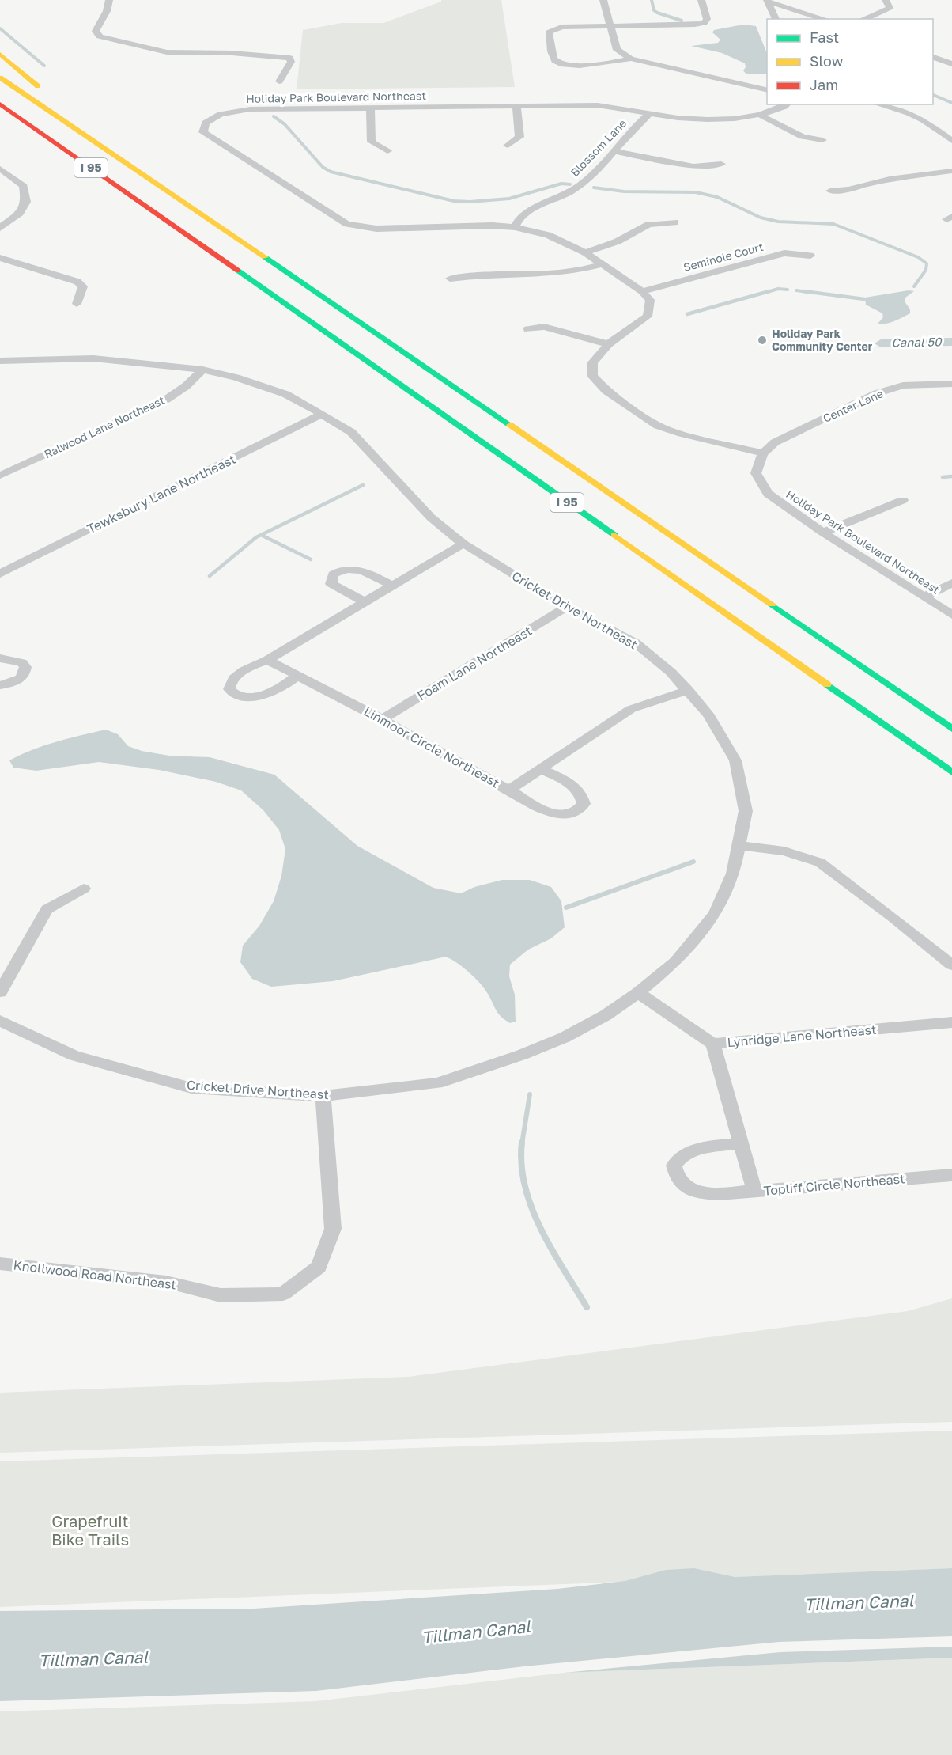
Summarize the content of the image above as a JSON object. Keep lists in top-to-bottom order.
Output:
{
  "streets": {
    "highway": ["I 95"],
    "street": [
      "Holiday Park Boulevard Northeast",
      "Blossom Lane",
      "Seminole Court",
      "Center Lane",
      "Ralwood Lane Northeast",
      "Tewksbury Lane Northeast",
      "Cricket Drive Northeast",
      "Foam Lane Northeast",
      "Linmoor Circle Northeast",
      "Lynridge Lane Northeast",
      "Topliff Circle Northeast",
      "Knollwood Road Northeast"
    ]
  },
  "crossings": [
    ["Holiday Park Boulevard Northeast", "Blossom Lane"],
    ["Holiday Park Boulevard Northeast", "Seminole Court"],
    ["Holiday Park Boulevard Northeast", "Center Lane"],
    ["Ralwood Lane Northeast", "Cricket Drive Northeast"],
    ["Tewksbury Lane Northeast", "Cricket Drive Northeast"],
    ["Cricket Drive Northeast", "Foam Lane Northeast"],
    ["Cricket Drive Northeast", "Linmoor Circle Northeast"],
    ["Cricket Drive Northeast", "Lynridge Lane Northeast"],
    ["Cricket Drive Northeast", "Knollwood Road Northeast"],
    ["Foam Lane Northeast", "Linmoor Circle Northeast"],
    ["Lynridge Lane Northeast", "Topliff Circle Northeast"]
  ],
  "water": ["Canal 50", "Tillman Canal"],
  "parks": ["Grapefruit Bike Trails"],
  "places": ["Holiday Park Community Center"],
  "legend": ["Fast", "Slow", "Jam"]
}
